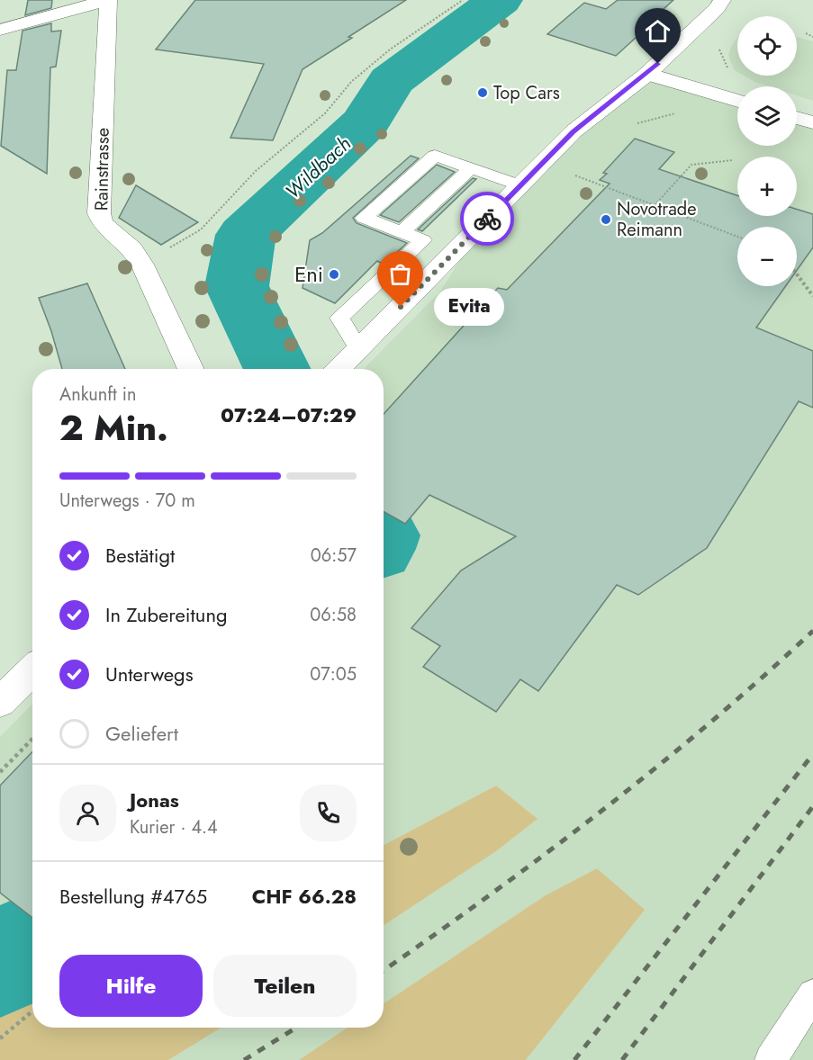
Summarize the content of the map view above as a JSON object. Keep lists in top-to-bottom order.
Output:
{
  "streets": {
    "street": ["Rainstrasse"]
  },
  "water": ["Wildbach"],
  "places": [
    "Top Cars",
    "Novotrade Reimann",
    "Eni",
    "Evita"
  ],
  "page": {
    "map_buttons": ["+", "−"],
    "bubble": "Evita",
    "heading": ["2 Min.", "Ankunft in", "07:24–07:29"],
    "panel": [
      "Jonas",
      "Kurier · 4.4",
      "Bestellung #4765",
      "CHF 66.28"
    ],
    "bar": "Unterwegs · 70 m",
    "list": [
      ["Bestätigt", "06:57"],
      ["In Zubereitung", "06:58"],
      ["Unterwegs", "07:05"],
      "Geliefert"
    ],
    "buttons": ["Hilfe", "Teilen"]
  }
}
